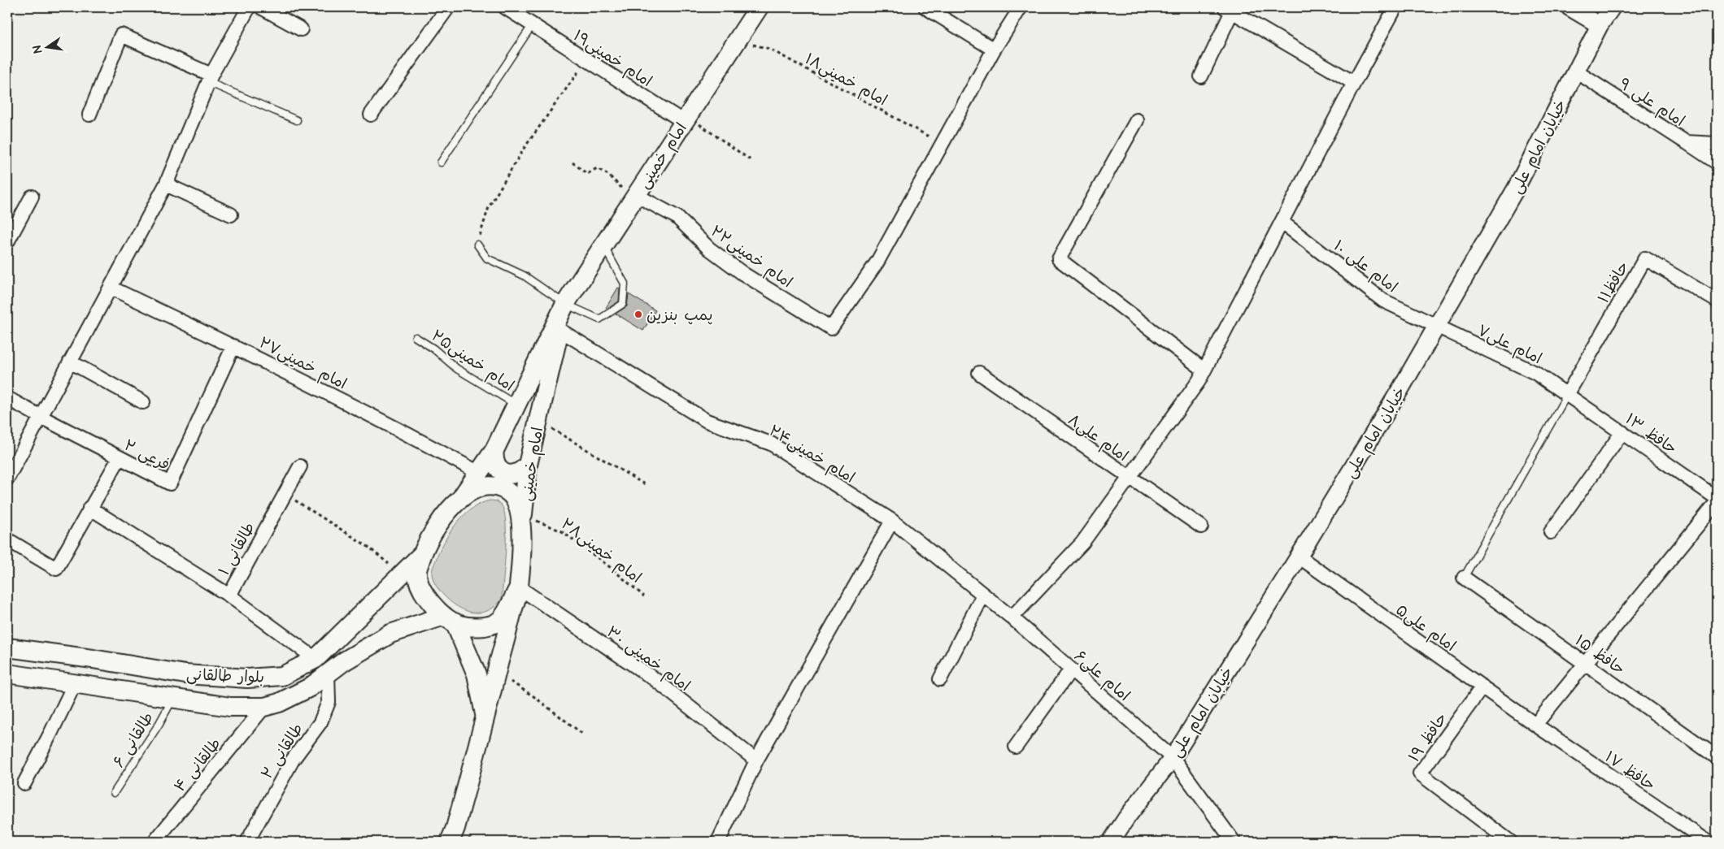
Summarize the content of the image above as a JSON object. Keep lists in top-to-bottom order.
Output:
{
  "streets": {
    "main road": ["امام خمینی", "بلوار طالقانی"],
    "street": [
      "امام خمینی۱۹",
      "امام علی ۹",
      "خیابان امام علی",
      "امام خمینی۲۲",
      "امام علی ۱۰",
      "حافظ۱۱",
      "امام علی۷",
      "امام خمینی۲۷",
      "حافظ ۱۳",
      "امام علی۸",
      "امام خمینی۲۴",
      "فرعی ۲",
      "طالقانی ۱",
      "امام علی۵",
      "حافظ ۱۵",
      "امام خمینی ۳۰",
      "امام علی۶",
      "حافظ ۱۹",
      "طالقانی ۲",
      "طالقانی ۴",
      "حافظ ۱۷"
    ],
    "lane": ["امام خمینی۲۵", "طالقانی ۶"],
    "path": ["امام خمینی۱۸", "امام خمینی۲۸"]
  },
  "crossings": [
    ["امام خمینی۱۹", "امام خمینی"],
    ["امام خمینی۱۸", "امام خمینی"],
    ["امام خمینی۱۸", "امام خمینی۲۲"],
    ["امام علی ۹", "خیابان امام علی"],
    ["خیابان امام علی", "امام علی ۱۰"],
    ["خیابان امام علی", "امام علی۷"],
    ["خیابان امام علی", "امام علی۵"],
    ["خیابان امام علی", "امام علی۶"],
    ["امام خمینی", "امام خمینی۲۲"],
    ["امام خمینی", "امام خمینی۲۵"],
    ["امام خمینی", "امام خمینی۲۷"],
    ["امام خمینی", "امام خمینی۲۴"],
    ["امام خمینی", "امام خمینی۲۸"],
    ["امام خمینی", "امام خمینی ۳۰"],
    ["امام خمینی", "بلوار طالقانی"],
    ["امام علی ۱۰", "امام علی۷"],
    ["حافظ۱۱", "امام علی۷"],
    ["حافظ۱۱", "حافظ ۱۳"],
    ["امام علی۷", "حافظ ۱۳"],
    ["امام خمینی۲۷", "فرعی ۲"],
    ["امام خمینی۲۴", "امام علی۶"],
    ["طالقانی ۱", "بلوار طالقانی"],
    ["امام خمینی۲۸", "امام خمینی ۳۰"],
    ["امام خمینی۲۸", "بلوار طالقانی"],
    ["امام علی۵", "حافظ ۱۹"],
    ["امام علی۵", "حافظ ۱۷"],
    ["امام خمینی ۳۰", "بلوار طالقانی"],
    ["بلوار طالقانی", "طالقانی ۶"],
    ["بلوار طالقانی", "طالقانی ۲"],
    ["بلوار طالقانی", "طالقانی ۴"]
  ],
  "places": ["پمپ بنزین"],
  "north": "left"
}
